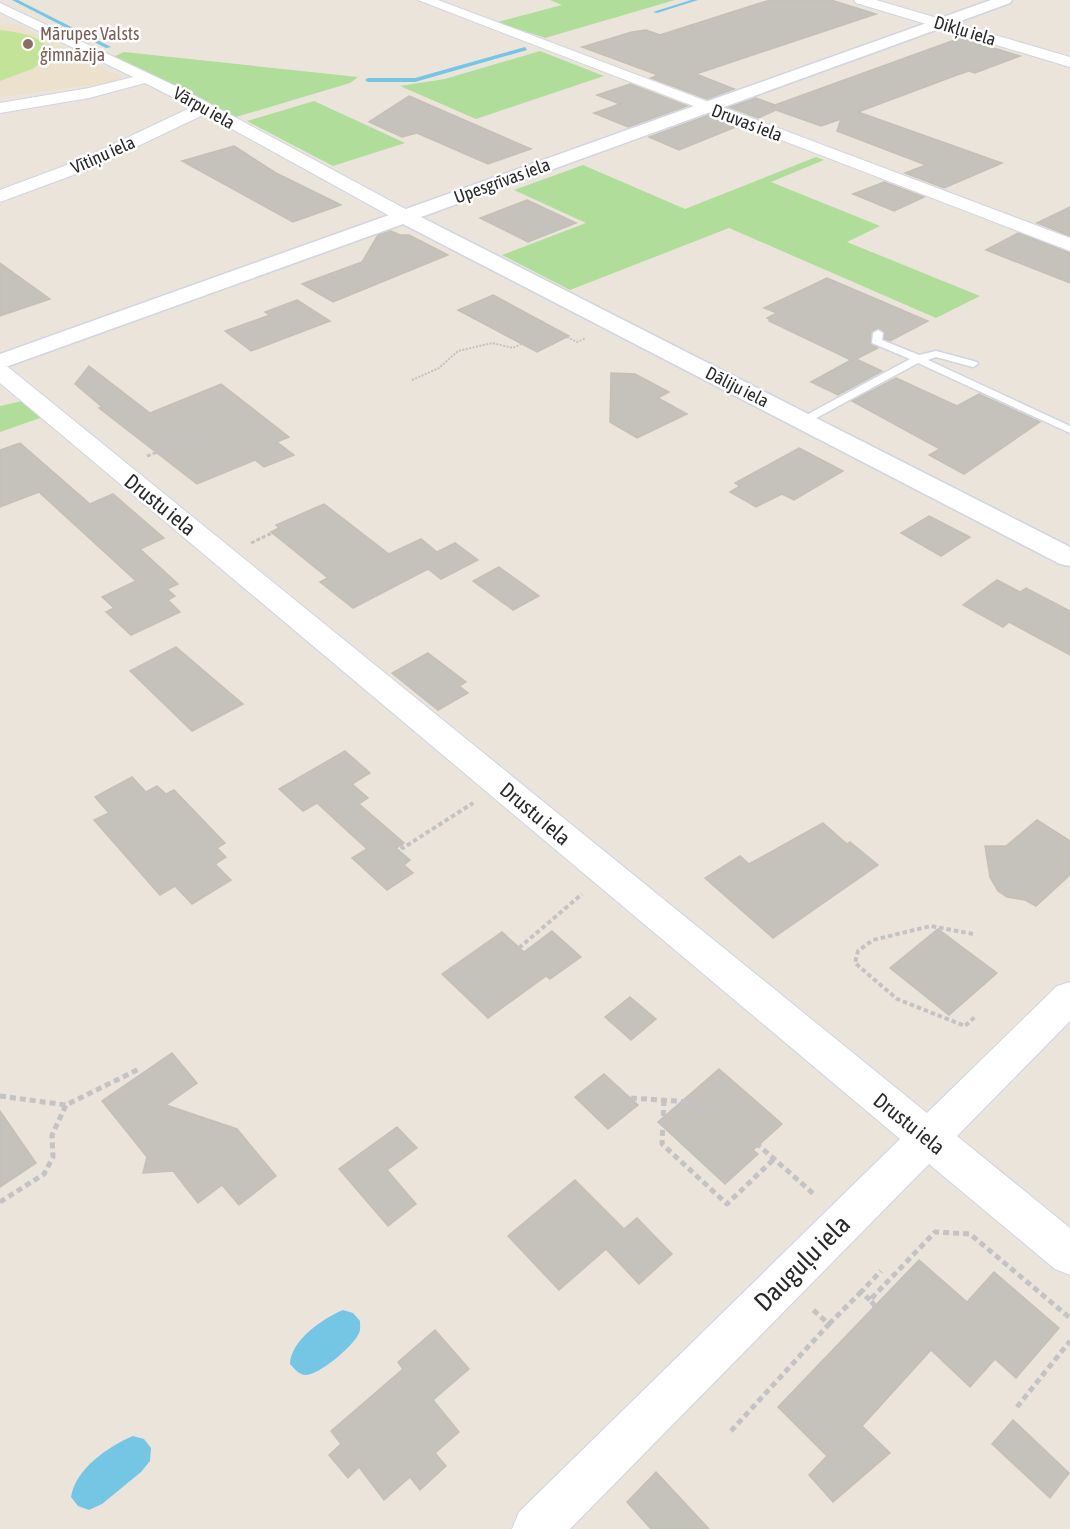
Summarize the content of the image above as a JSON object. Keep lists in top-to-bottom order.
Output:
{
  "streets": {
    "street": [
      "Dikļu iela",
      "Vārpu iela",
      "Druvas iela",
      "Vītiņu iela",
      "Upesgrīvas iela",
      "Dāliju iela",
      "Drustu iela",
      "Dauguļu iela"
    ]
  },
  "crossings": [
    ["Dikļu iela", "Upesgrīvas iela"],
    ["Vārpu iela", "Vītiņu iela"],
    ["Vārpu iela", "Upesgrīvas iela"],
    ["Vārpu iela", "Dāliju iela"],
    ["Druvas iela", "Upesgrīvas iela"],
    ["Upesgrīvas iela", "Dāliju iela"],
    ["Upesgrīvas iela", "Drustu iela"],
    ["Drustu iela", "Dauguļu iela"]
  ],
  "places": ["Mārupes Valsts ģimnāzija"]
}
